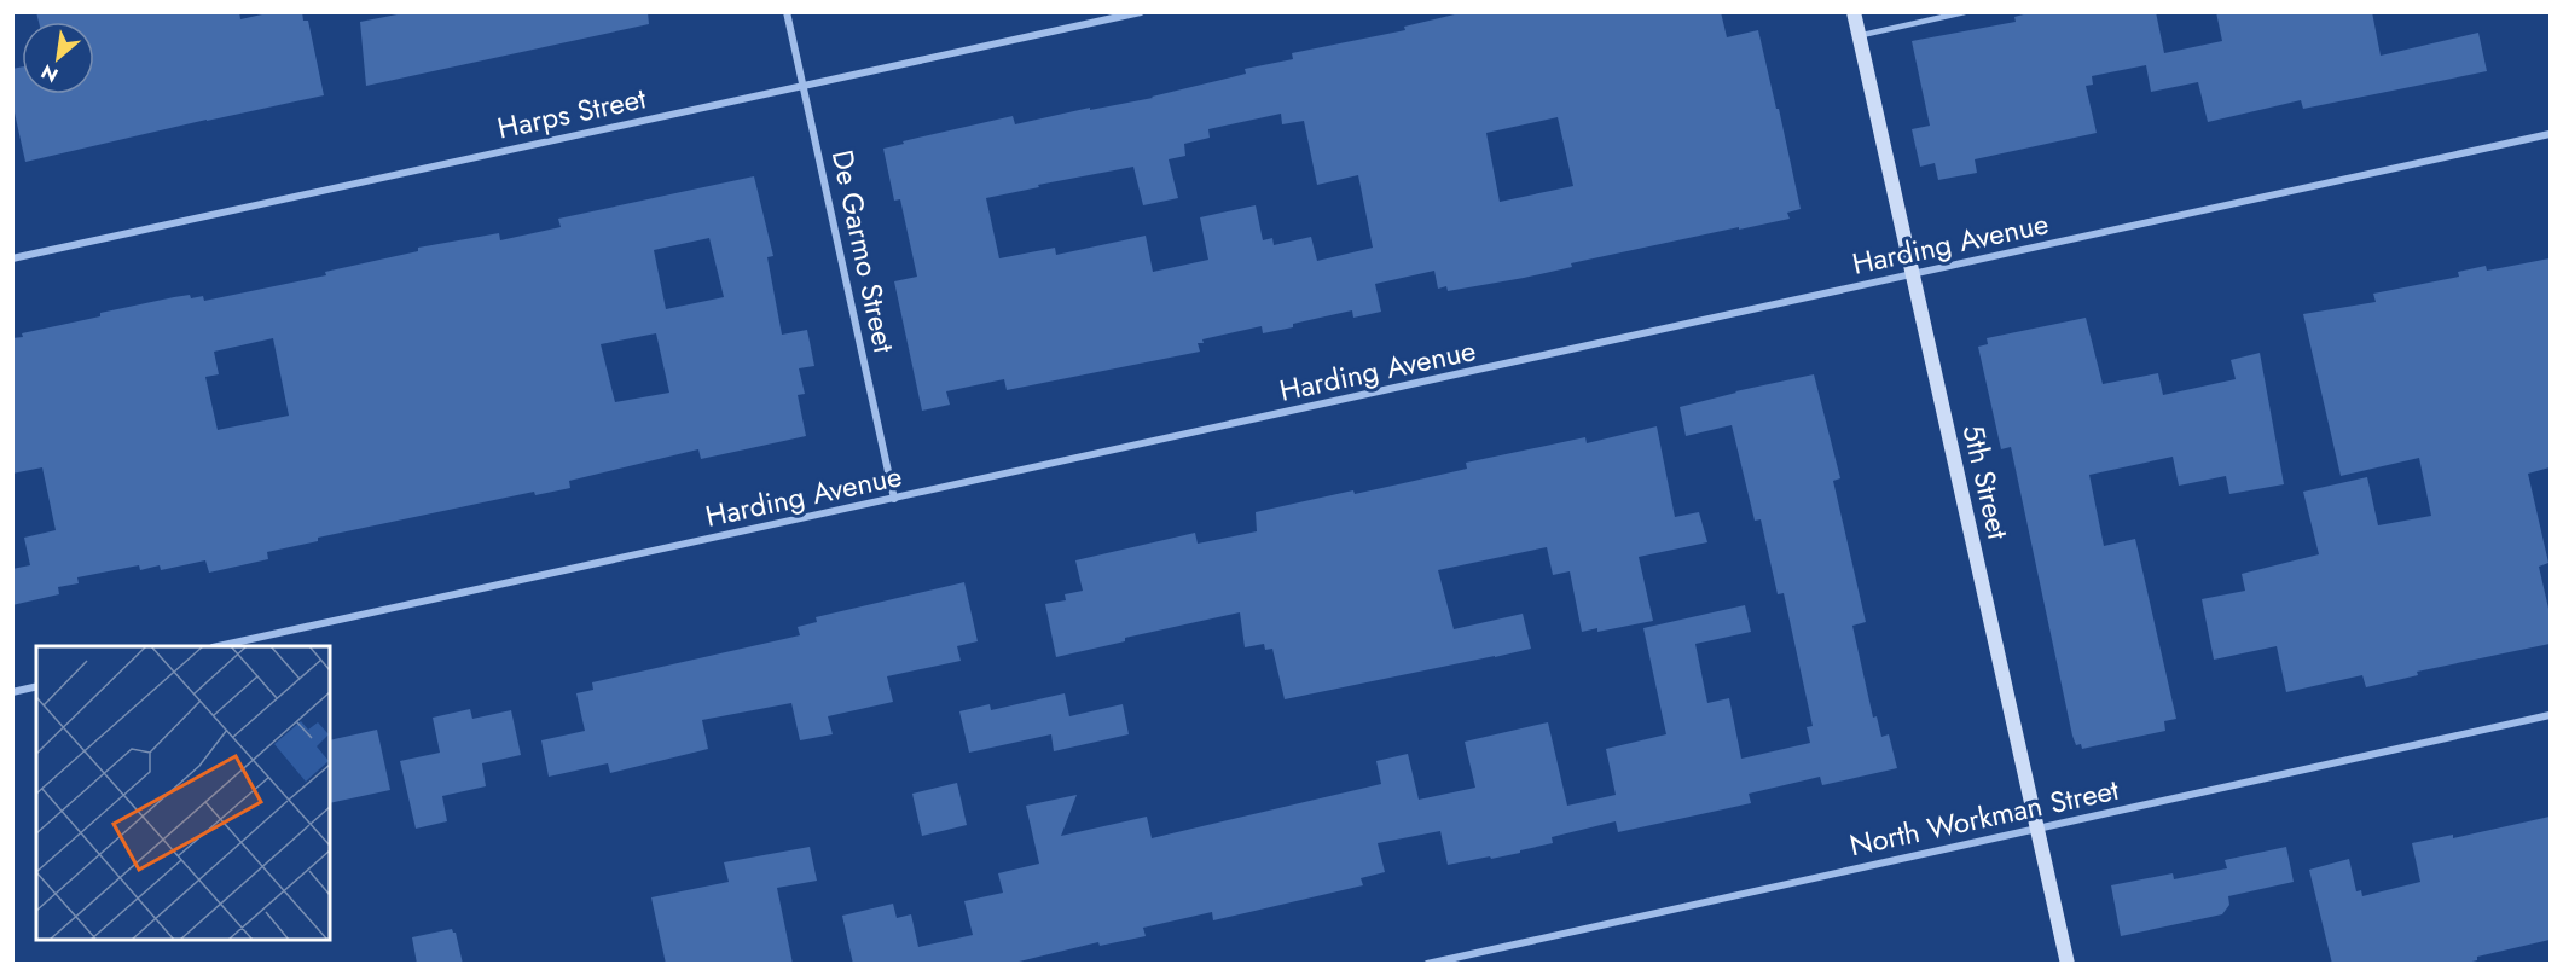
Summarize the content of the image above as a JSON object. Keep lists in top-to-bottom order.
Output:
{
  "streets": {
    "street": [
      "Harps Street",
      "Harding Avenue",
      "De Garmo Street",
      "5th Street",
      "North Workman Street"
    ]
  },
  "crossings": [
    ["Harps Street", "De Garmo Street"],
    ["Harding Avenue", "De Garmo Street"],
    ["Harding Avenue", "5th Street"],
    ["5th Street", "North Workman Street"]
  ],
  "north": "bottom left"
}
